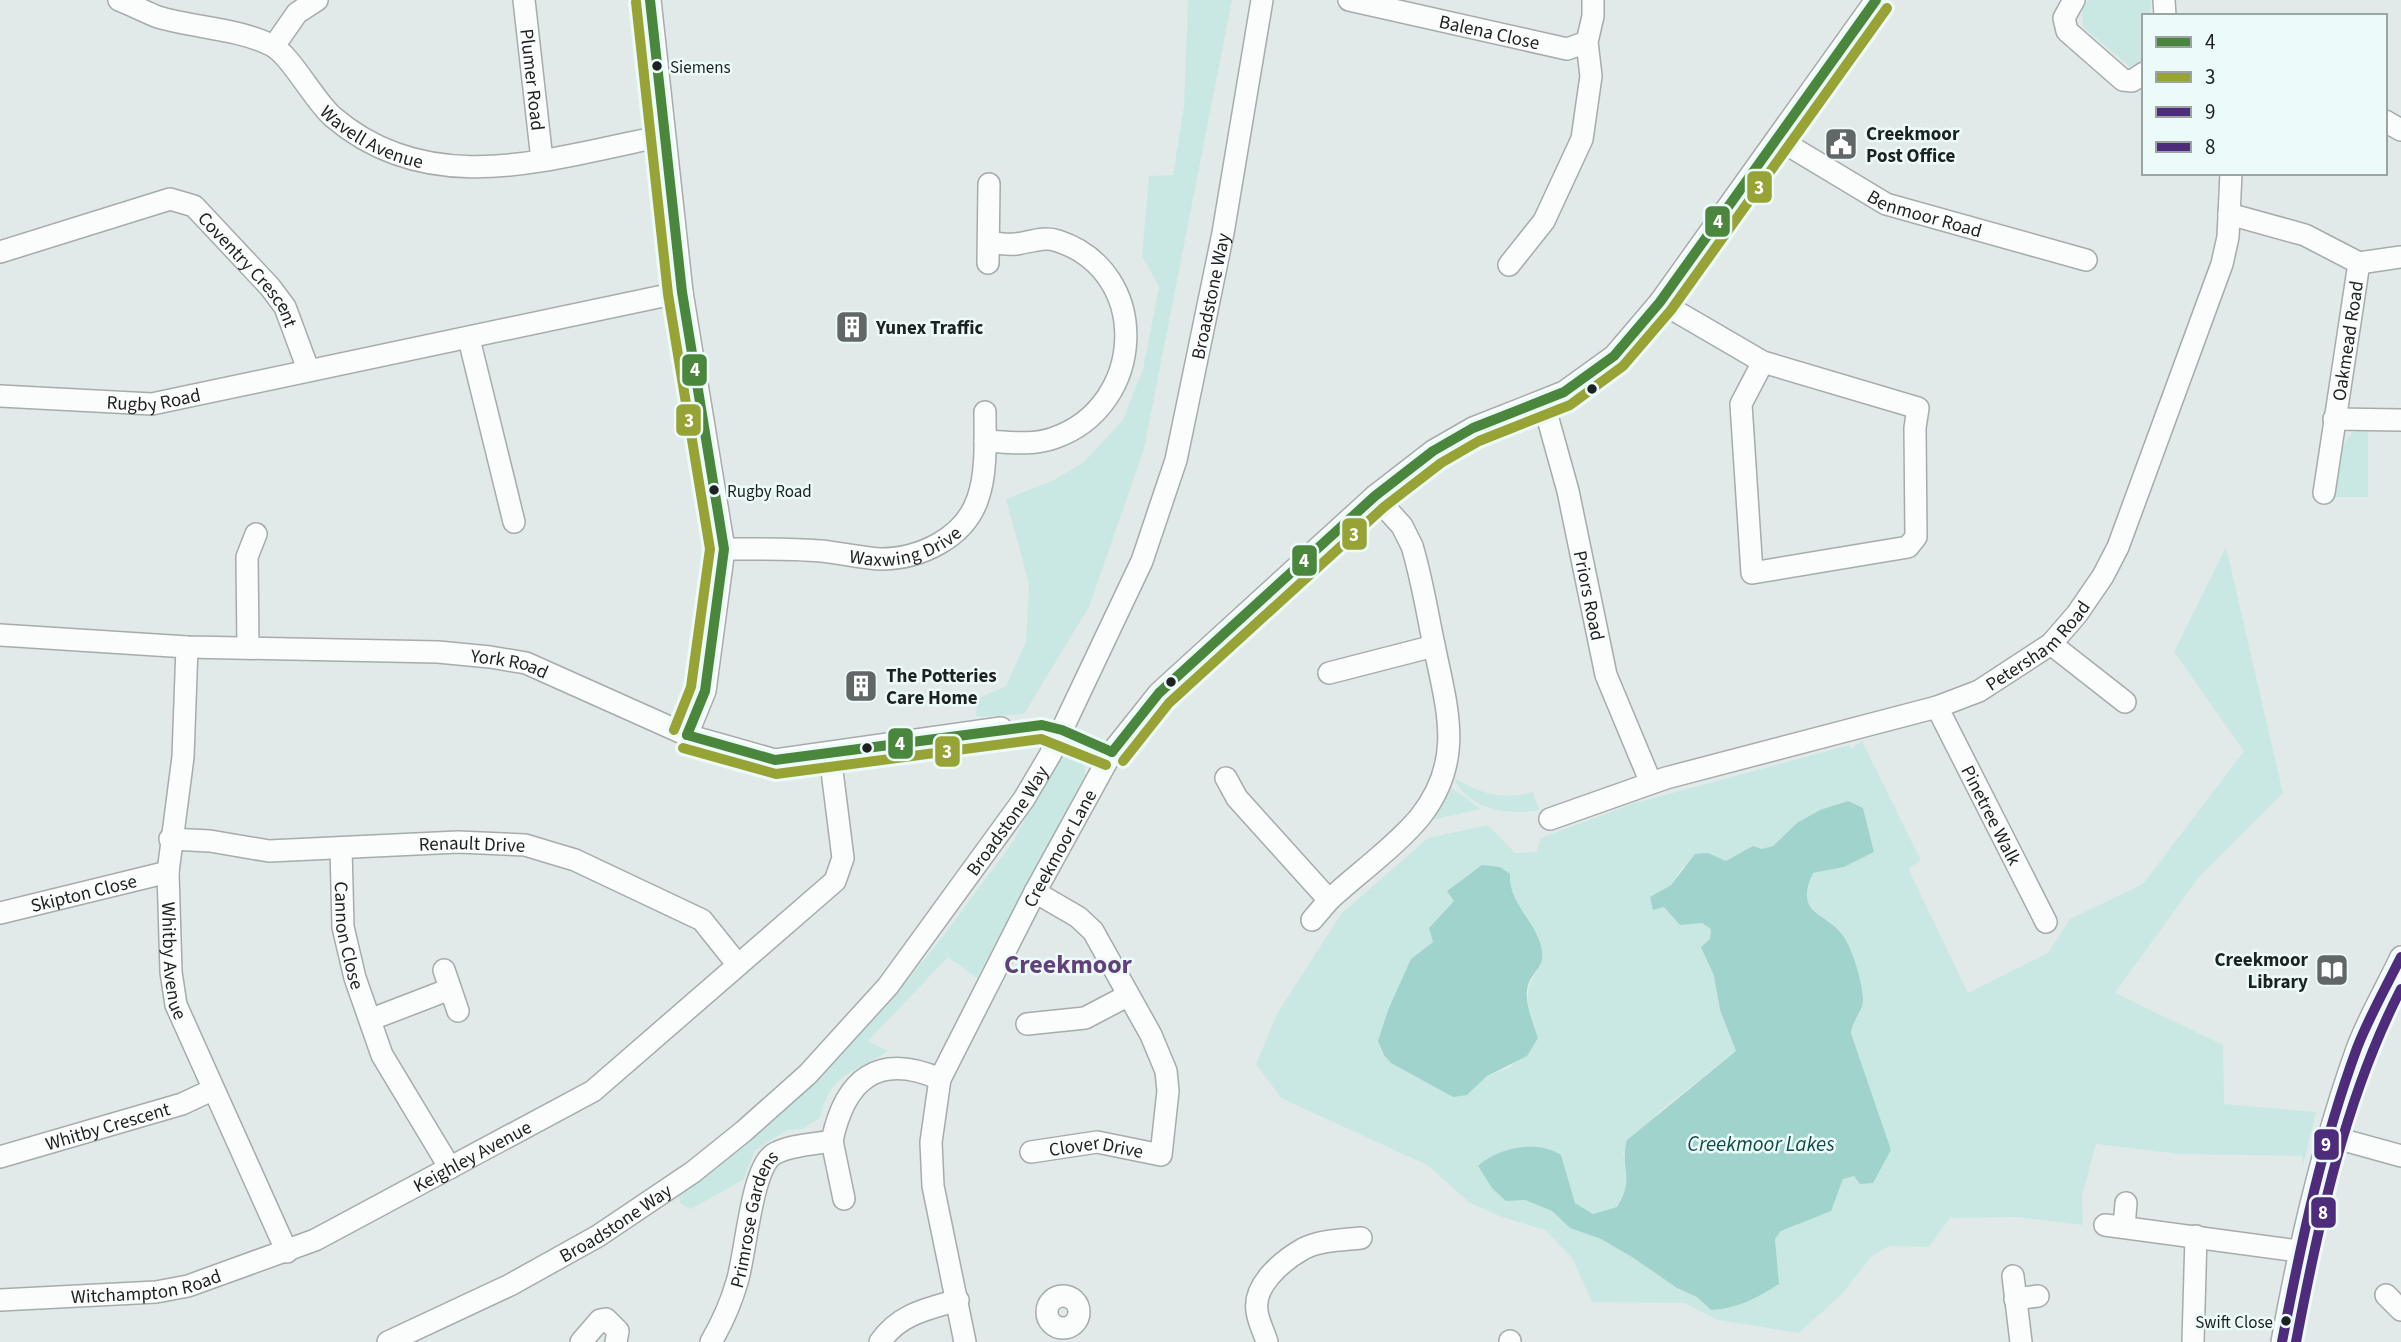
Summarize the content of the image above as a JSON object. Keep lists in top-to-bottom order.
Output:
{
  "streets": {
    "street": [
      "Balena Close",
      "Plumer Road",
      "Wavell Avenue",
      "Benmoor Road",
      "Coventry Crescent",
      "Broadstone Way",
      "Oakmead Road",
      "Rugby Road",
      "Waxwing Drive",
      "Priors Road",
      "Petersham Road",
      "York Road",
      "Pinetree Walk",
      "Renault Drive",
      "Creekmoor Lane",
      "Skipton Close",
      "Cannon Close",
      "Whitby Avenue",
      "Whitby Crescent",
      "Clover Drive",
      "Keighley Avenue",
      "Primrose Gardens",
      "Witchampton Road"
    ]
  },
  "crossings": [
    ["Plumer Road", "Wavell Avenue"],
    ["Benmoor Road", "Creekmoor Lane"],
    ["Coventry Crescent", "Rugby Road"],
    ["Priors Road", "Petersham Road"],
    ["Priors Road", "Creekmoor Lane"],
    ["Petersham Road", "Pinetree Walk"],
    ["York Road", "Whitby Avenue"],
    ["York Road", "Keighley Avenue"],
    ["Renault Drive", "Cannon Close"],
    ["Renault Drive", "Whitby Avenue"],
    ["Renault Drive", "Keighley Avenue"],
    ["Creekmoor Lane", "Clover Drive"],
    ["Skipton Close", "Whitby Avenue"],
    ["Cannon Close", "Keighley Avenue"],
    ["Whitby Avenue", "Whitby Crescent"],
    ["Whitby Avenue", "Keighley Avenue"],
    ["Whitby Avenue", "Witchampton Road"],
    ["Keighley Avenue", "Witchampton Road"]
  ],
  "districts": ["Creekmoor"],
  "water": ["Creekmoor Lakes"],
  "places": {
    "other": ["Siemens", "Rugby Road", "Swift Close"],
    "public building": ["Creekmoor Post Office"],
    "building": ["Yunex Traffic", "The Potteries Care Home"],
    "library": ["Creekmoor Library"]
  },
  "lines": [
    "transit line 4",
    "transit line 3",
    "transit line 9",
    "transit line 8"
  ],
  "legend": [
    "4",
    "3",
    "9",
    "8"
  ]
}
